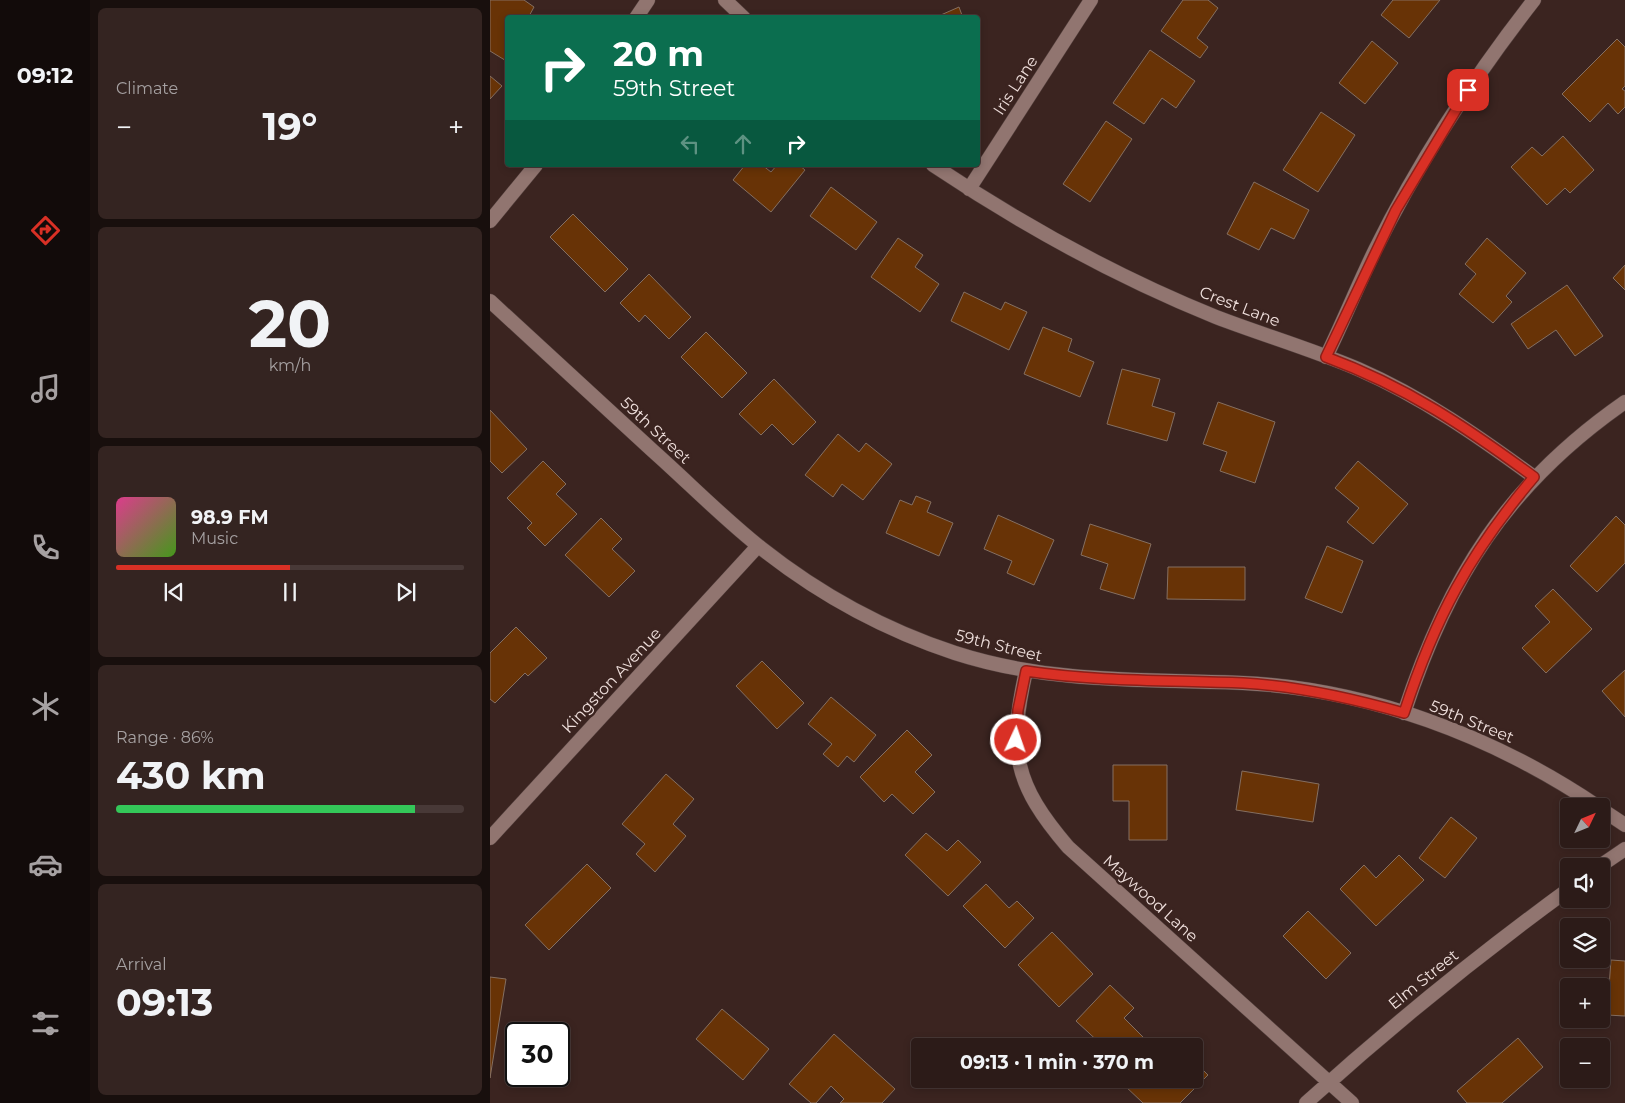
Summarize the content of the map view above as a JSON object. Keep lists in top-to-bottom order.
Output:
{
  "streets": {
    "street": [
      "Iris Lane",
      "Crest Lane",
      "59th Street",
      "Kingston Avenue",
      "Maywood Lane",
      "Elm Street"
    ]
  },
  "crossings": [
    ["Iris Lane", "Crest Lane"],
    ["59th Street", "Kingston Avenue"],
    ["59th Street", "Maywood Lane"],
    ["Maywood Lane", "Elm Street"]
  ],
  "north": "top right",
  "page": {
    "tabs": "09:12",
    "tile": [
      "Climate",
      ["20", "km/h"],
      ["Range · 86%", "430 km"],
      ["Arrival", "09:13"]
    ],
    "turn": ["20 m", "59th Street"],
    "heat": ["−", "19°", "+"],
    "song": ["98.9 FM", "Music"],
    "map_buttons": ["+", "−"],
    "limit": "30",
    "trip": "09:13 · 1 min · 370 m"
  }
}
